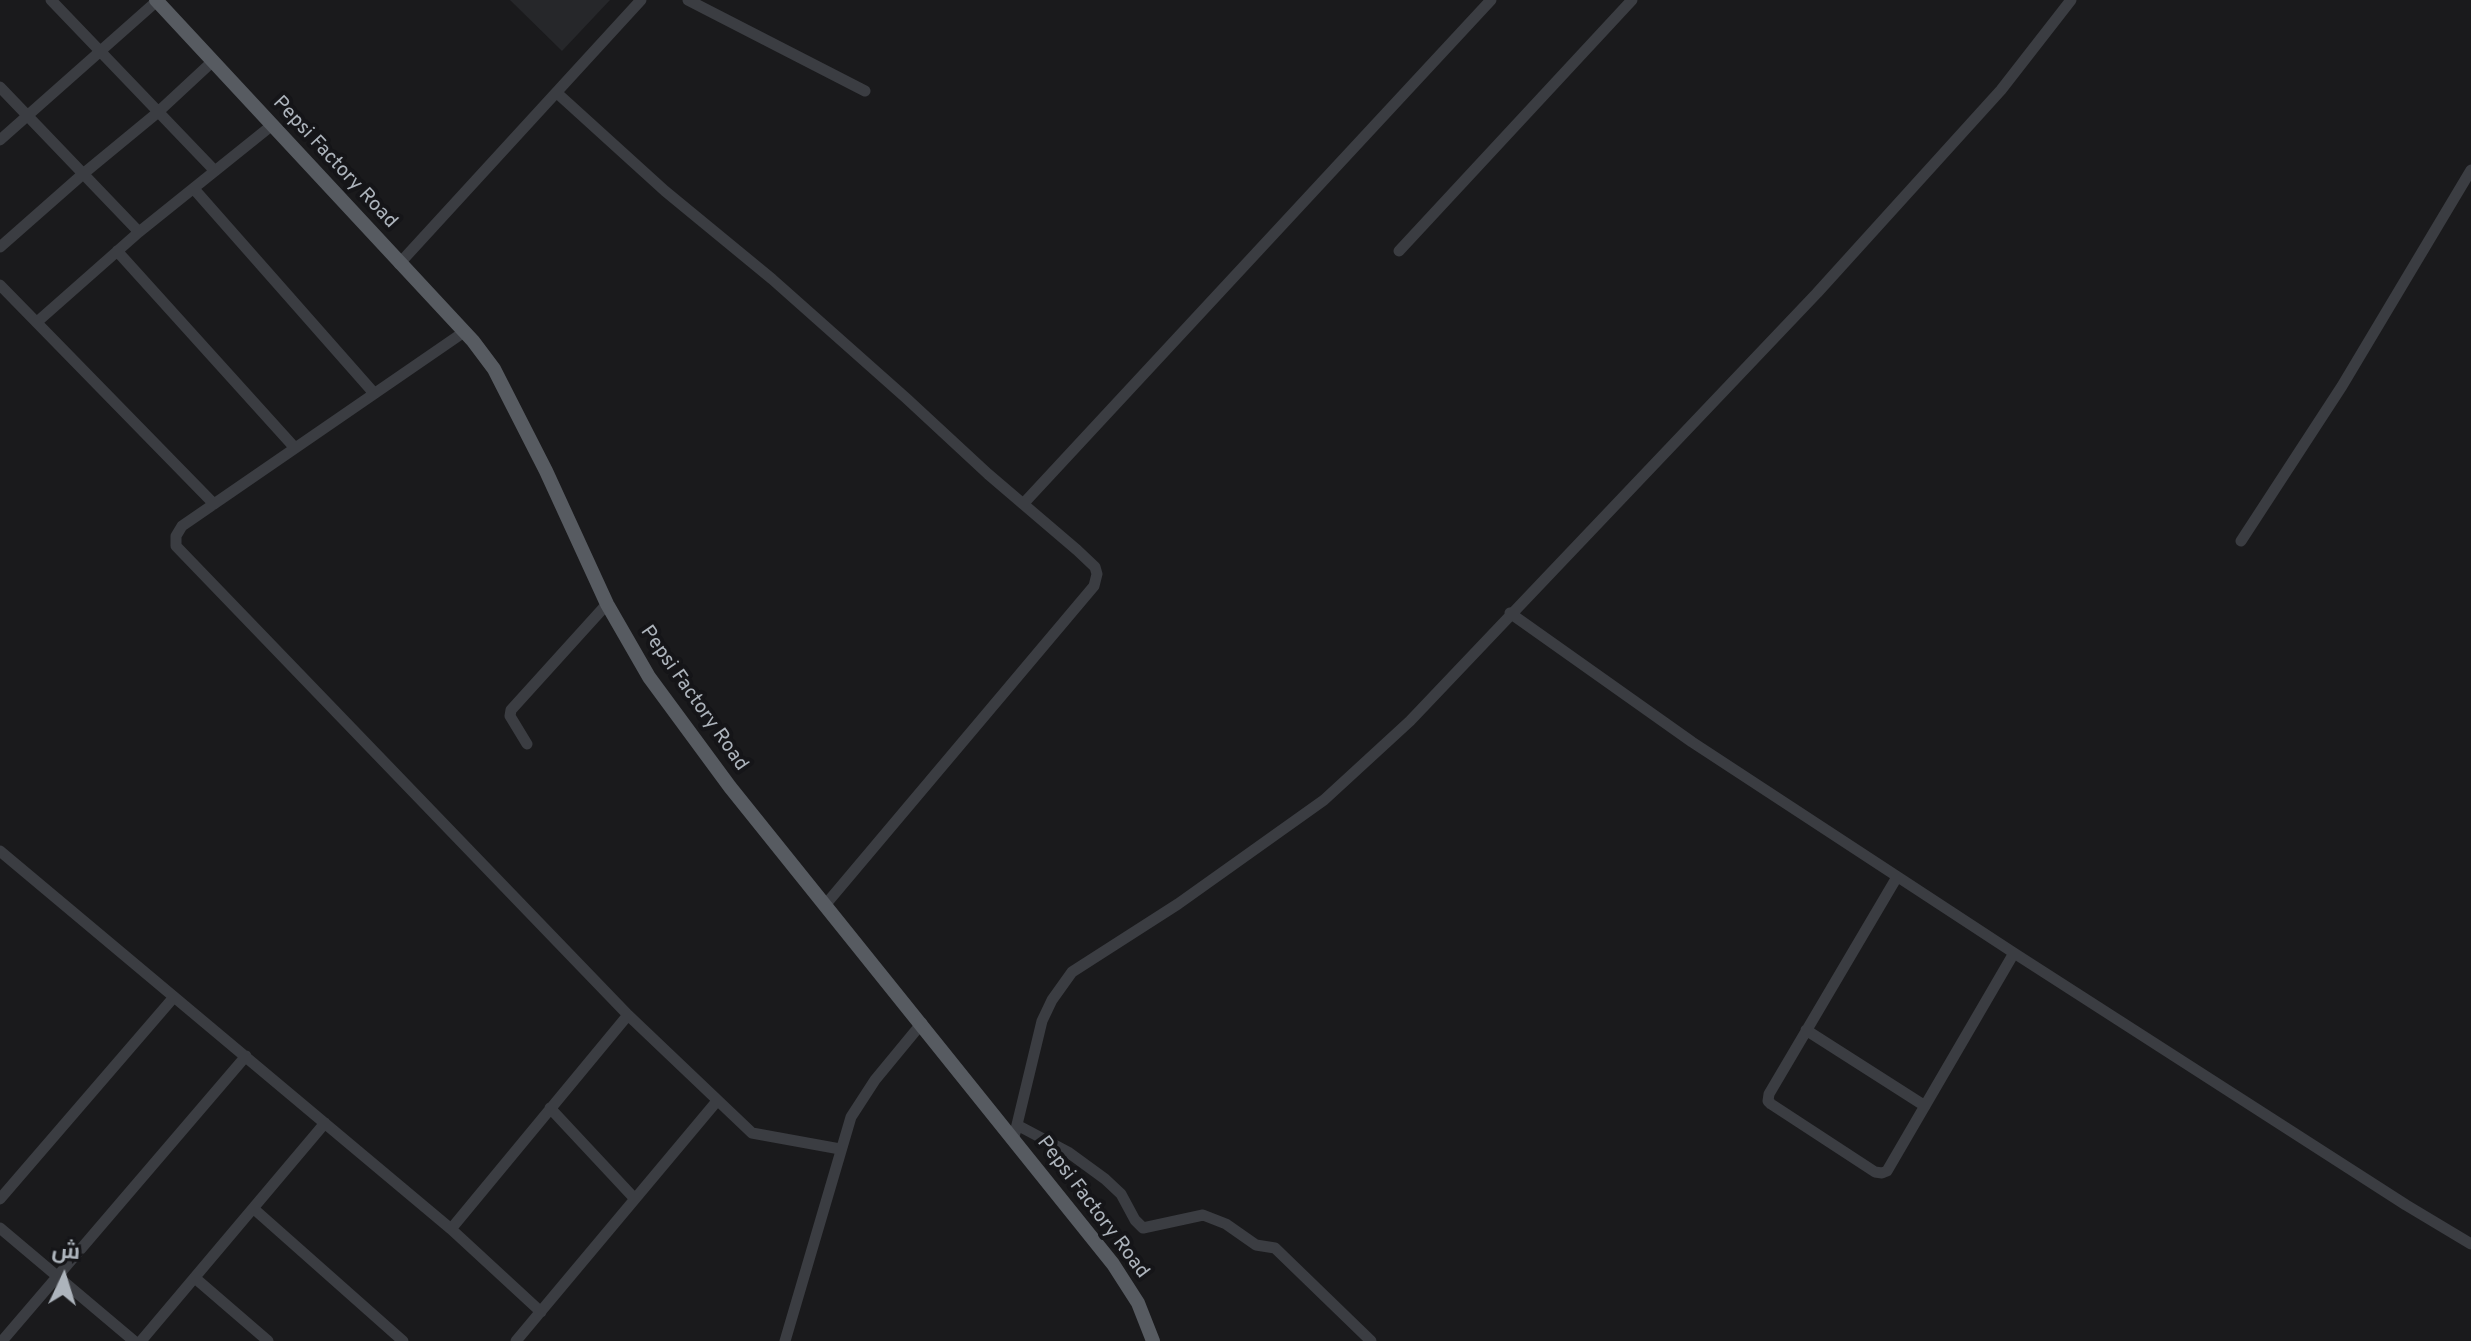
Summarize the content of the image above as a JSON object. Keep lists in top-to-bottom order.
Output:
{
  "streets": {
    "main road": ["Pepsi Factory Road"]
  },
  "north": "top"
}
